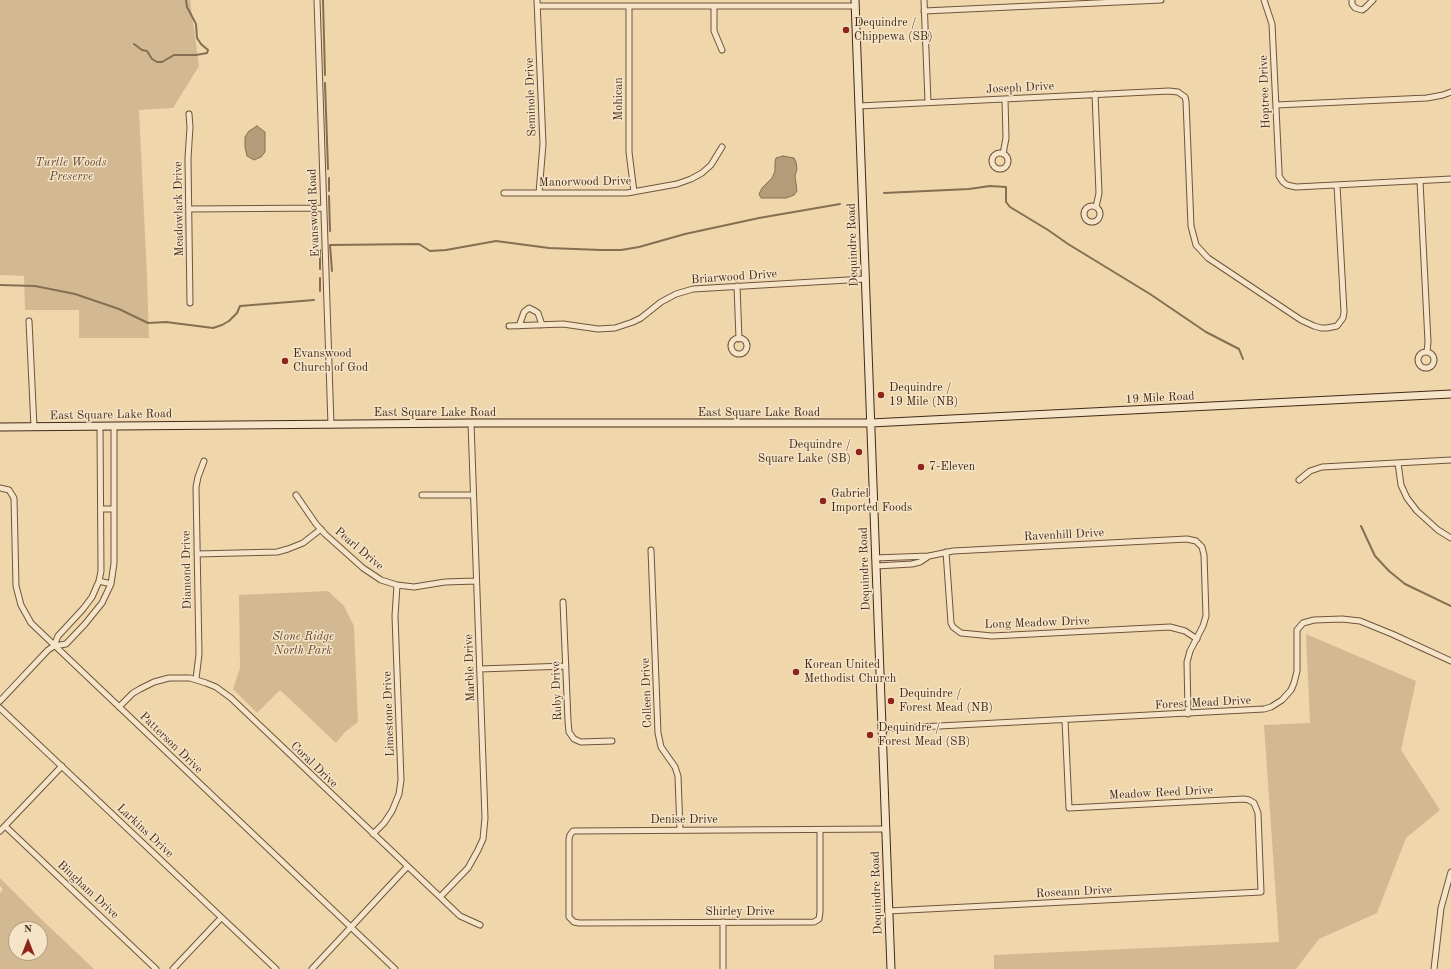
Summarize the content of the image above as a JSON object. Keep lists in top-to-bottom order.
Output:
{
  "streets": {
    "main road": ["Dequindre Road", "19 Mile Road", "East Square Lake Road"],
    "street": [
      "Joseph Drive",
      "Hoptree Drive",
      "Seminole Drive",
      "Mohican",
      "Manorwood Drive",
      "Meadowlark Drive",
      "Evanswood Road",
      "Briarwood Drive",
      "Ravenhill Drive",
      "Pearl Drive",
      "Diamond Drive",
      "Long Meadow Drive",
      "Marble Drive",
      "Ruby Drive",
      "Colleen Drive",
      "Forest Mead Drive",
      "Limestone Drive",
      "Patterson Drive",
      "Coral Drive",
      "Meadow Reed Drive",
      "Denise Drive",
      "Larkins Drive",
      "Bingham Drive",
      "Roseann Drive",
      "Shirley Drive"
    ]
  },
  "crossings": [
    ["Joseph Drive", "Hoptree Drive"],
    ["Joseph Drive", "Dequindre Road"],
    ["Seminole Drive", "Manorwood Drive"],
    ["Mohican", "Manorwood Drive"],
    ["Evanswood Road", "East Square Lake Road"],
    ["Dequindre Road", "Briarwood Drive"],
    ["Dequindre Road", "19 Mile Road"],
    ["Dequindre Road", "East Square Lake Road"],
    ["Dequindre Road", "Ravenhill Drive"],
    ["Dequindre Road", "Forest Mead Drive"],
    ["Dequindre Road", "Denise Drive"],
    ["Dequindre Road", "Roseann Drive"],
    ["19 Mile Road", "East Square Lake Road"],
    ["East Square Lake Road", "Marble Drive"],
    ["Ravenhill Drive", "Long Meadow Drive"],
    ["Pearl Drive", "Marble Drive"],
    ["Pearl Drive", "Limestone Drive"],
    ["Diamond Drive", "Coral Drive"],
    ["Marble Drive", "Coral Drive"],
    ["Colleen Drive", "Denise Drive"],
    ["Forest Mead Drive", "Meadow Reed Drive"],
    ["Limestone Drive", "Coral Drive"],
    ["Patterson Drive", "Coral Drive"],
    ["Meadow Reed Drive", "Roseann Drive"],
    ["Denise Drive", "Shirley Drive"]
  ],
  "parks": ["Turtle Woods Preserve", "Stone Ridge North Park"],
  "places": [
    "Dequindre / Chippewa (SB)",
    "Evanswood Church of God",
    "Dequindre / 19 Mile (NB)",
    "Dequindre / Square Lake (SB)",
    "7-Eleven",
    "Gabriel Imported Foods",
    "Korean United Methodist Church",
    "Dequindre / Forest Mead (NB)",
    "Dequindre / Forest Mead (SB)"
  ],
  "north": "top"
}
